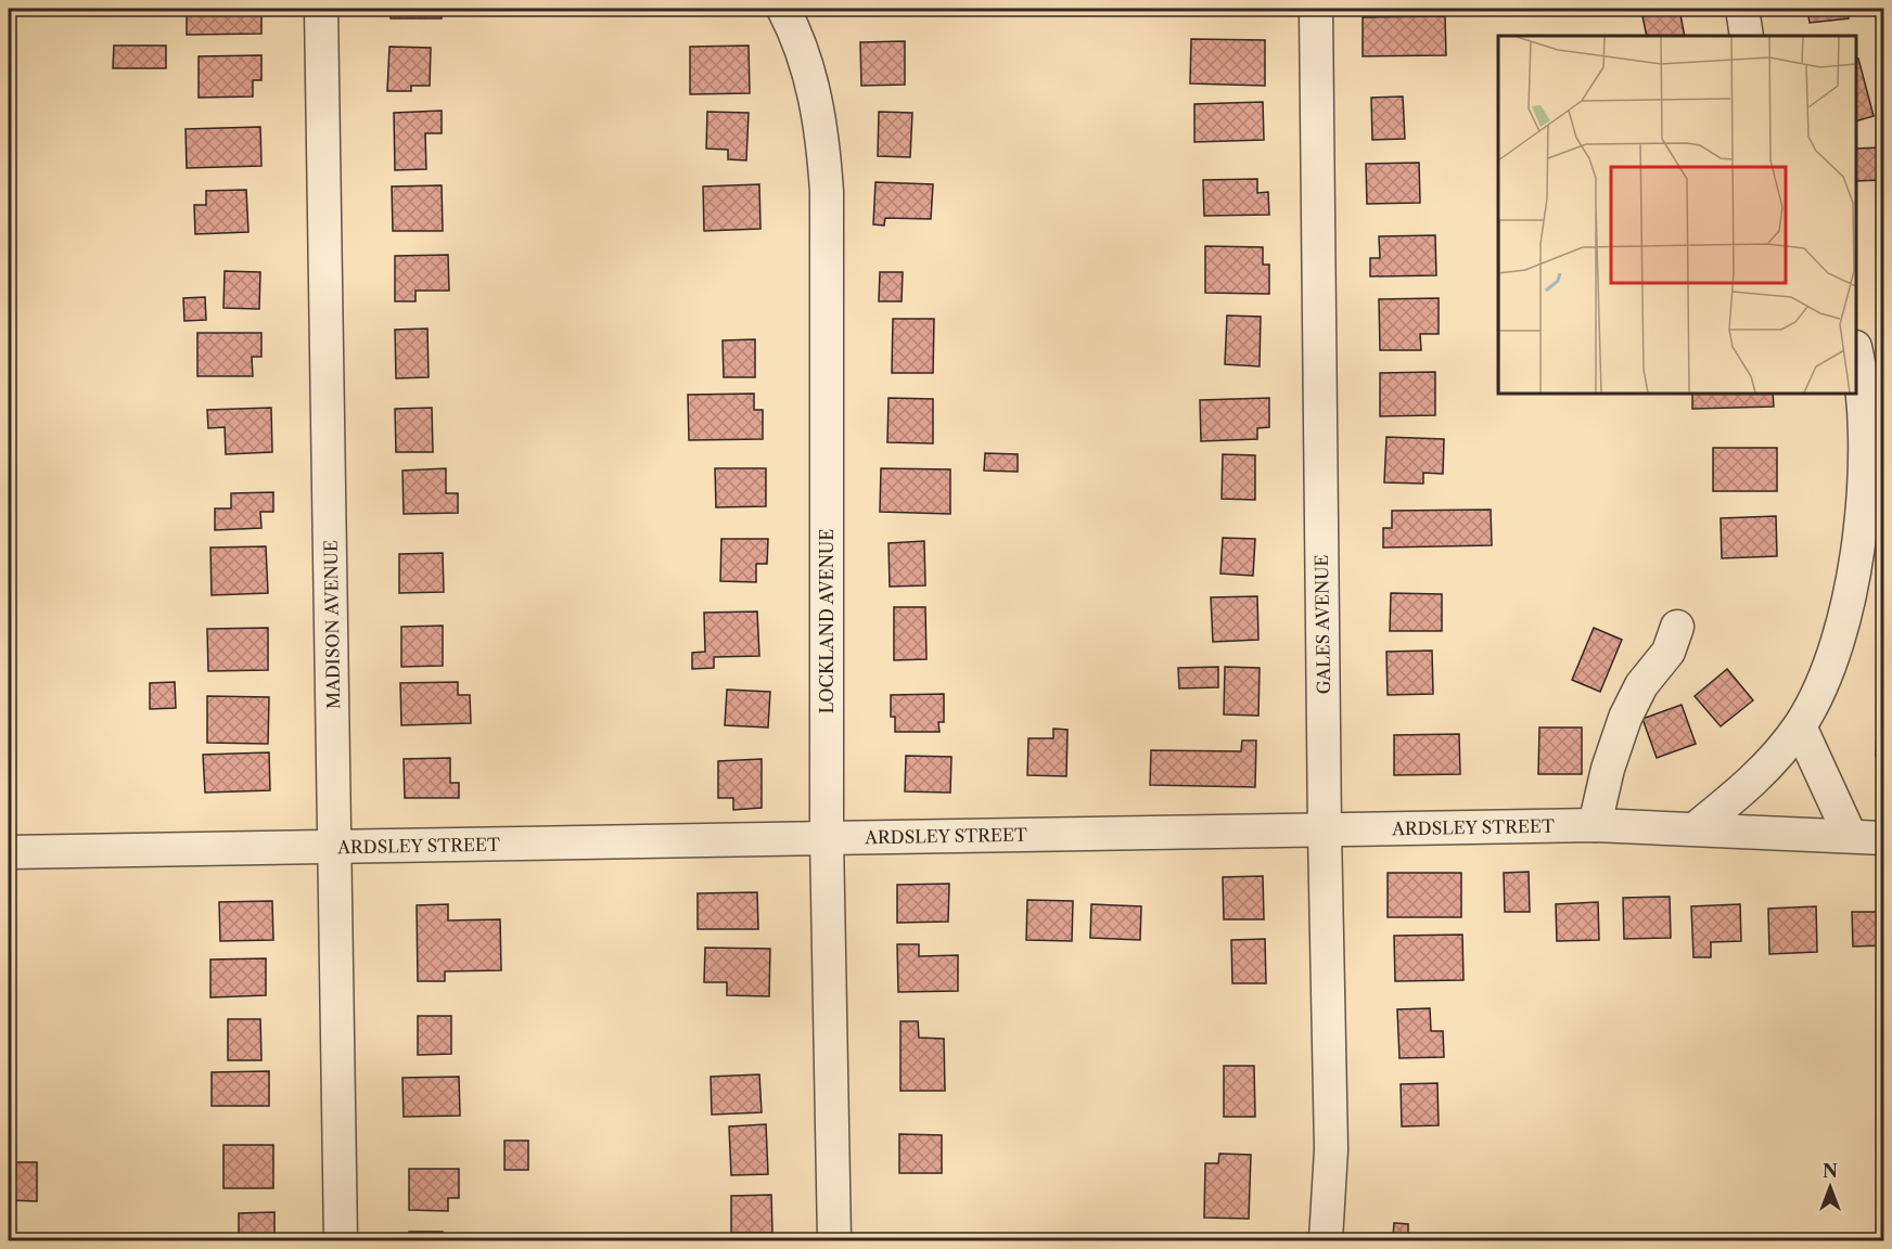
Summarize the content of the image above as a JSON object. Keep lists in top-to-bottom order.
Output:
{
  "streets": {
    "street": [
      "LOCKLAND AVENUE",
      "MADISON AVENUE",
      "GALES AVENUE",
      "ARDSLEY STREET"
    ]
  },
  "crossings": [
    ["LOCKLAND AVENUE", "ARDSLEY STREET"],
    ["MADISON AVENUE", "ARDSLEY STREET"],
    ["GALES AVENUE", "ARDSLEY STREET"]
  ],
  "north": "top"
}
